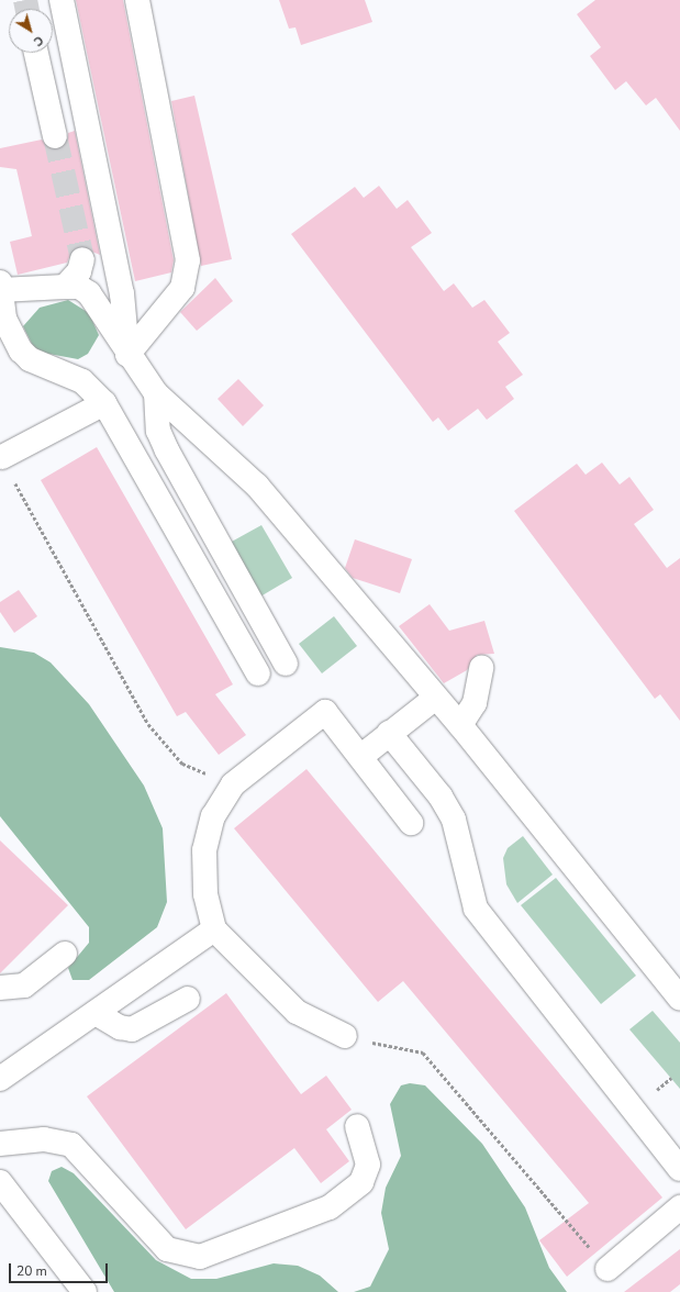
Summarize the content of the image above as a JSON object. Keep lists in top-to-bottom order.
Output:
{
  "scale_bar": "20 m",
  "north": "bottom right"
}
